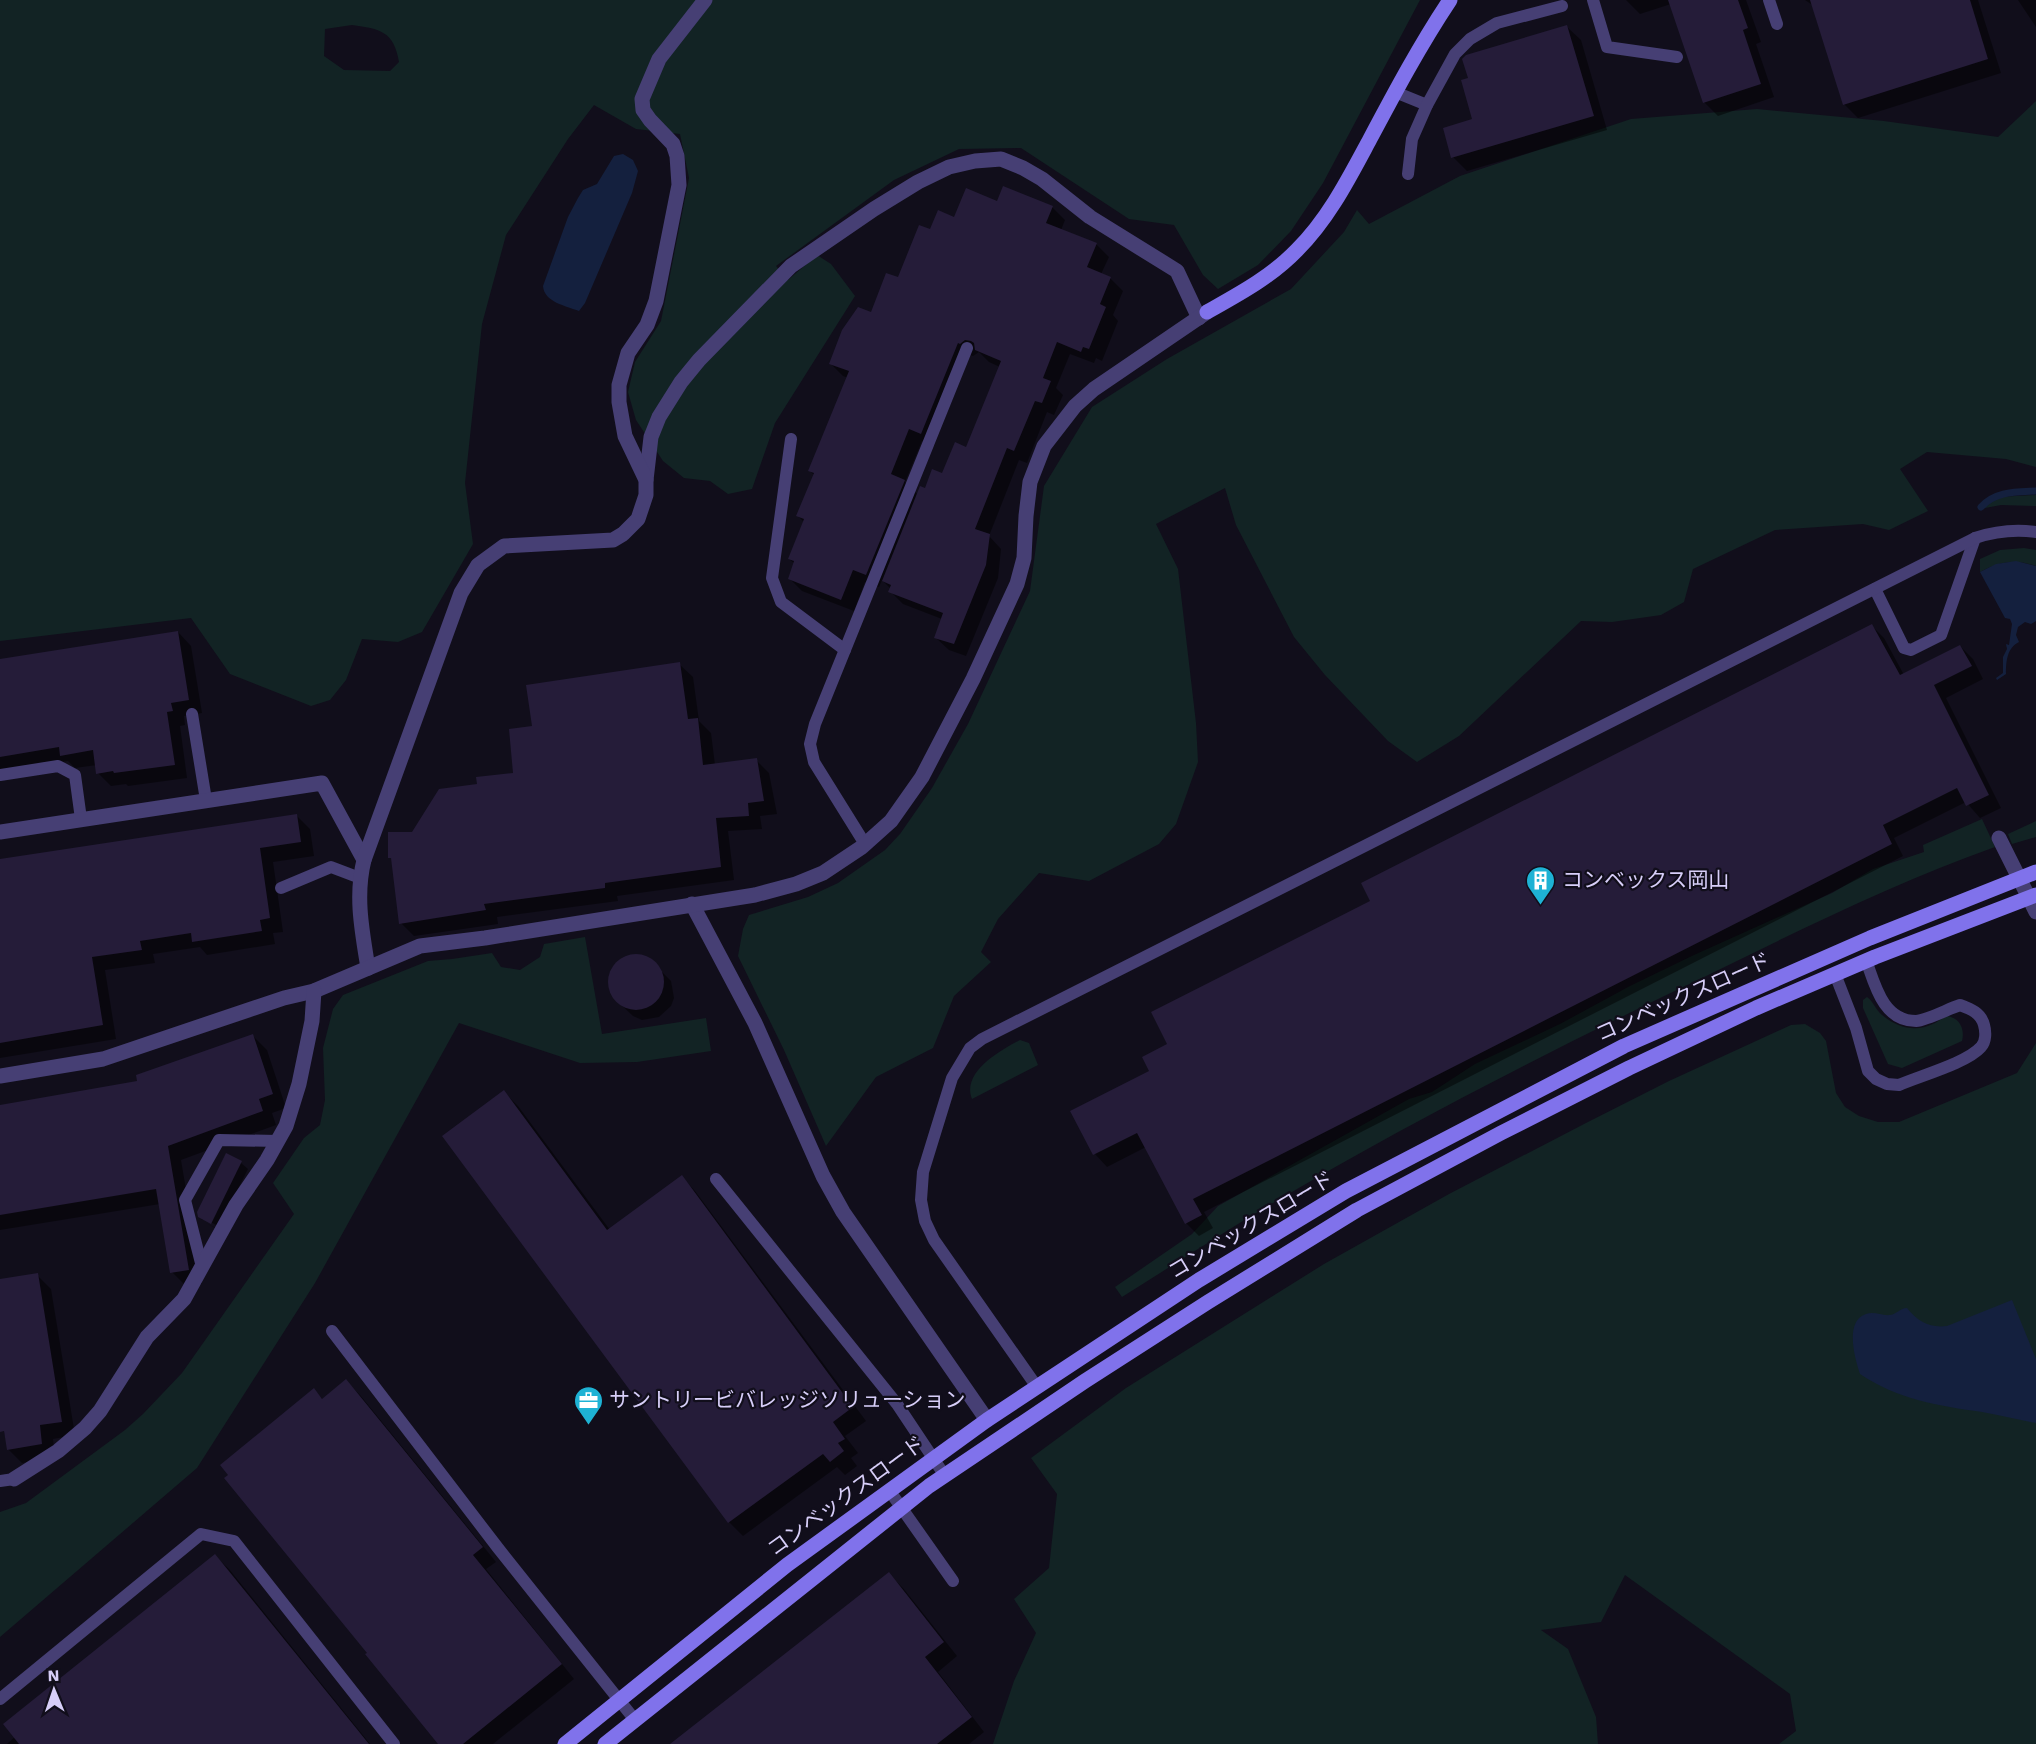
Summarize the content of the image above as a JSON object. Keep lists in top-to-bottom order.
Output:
{
  "streets": {
    "street": ["コンベックスロード"]
  },
  "places": {
    "building": ["コンベックス岡山"],
    "office": ["サントリービバレッジソリューション"]
  },
  "north": "top"
}
